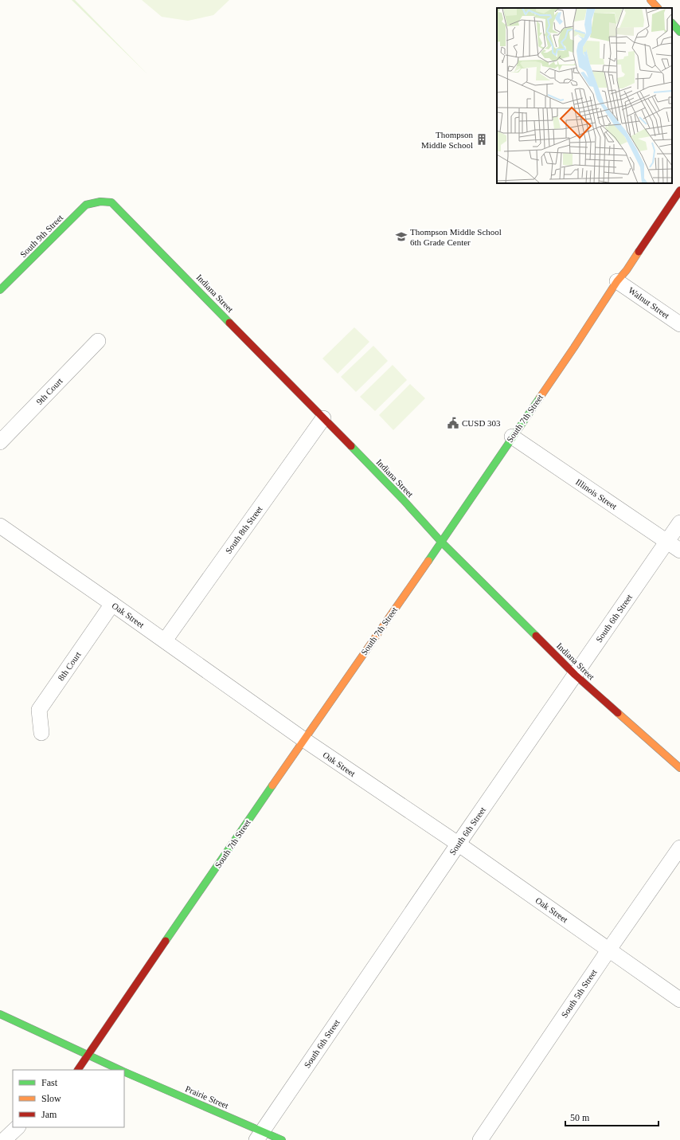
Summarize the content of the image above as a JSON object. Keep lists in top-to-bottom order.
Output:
{
  "streets": {
    "street": [
      "South 9th Street",
      "Indiana Street",
      "Walnut Street",
      "9th Court",
      "South 7th Street",
      "Illinois Street",
      "South 8th Street",
      "Oak Street",
      "South 6th Street",
      "8th Court",
      "South 5th Street",
      "Prairie Street"
    ]
  },
  "crossings": [
    ["South 9th Street", "Indiana Street"],
    ["Indiana Street", "South 7th Street"],
    ["Indiana Street", "South 8th Street"],
    ["Indiana Street", "South 6th Street"],
    ["Walnut Street", "South 7th Street"],
    ["South 7th Street", "Illinois Street"],
    ["South 7th Street", "Oak Street"],
    ["South 7th Street", "Prairie Street"],
    ["Illinois Street", "South 6th Street"],
    ["South 8th Street", "Oak Street"],
    ["Oak Street", "South 6th Street"],
    ["Oak Street", "8th Court"],
    ["Oak Street", "South 5th Street"],
    ["South 6th Street", "Prairie Street"]
  ],
  "places": {
    "building": ["Thompson Middle School"],
    "school or university": ["Thompson Middle School 6th Grade Center"],
    "public building": ["CUSD 303"]
  },
  "legend": ["Fast", "Slow", "Jam"],
  "scale_bar": "50 m"
}
